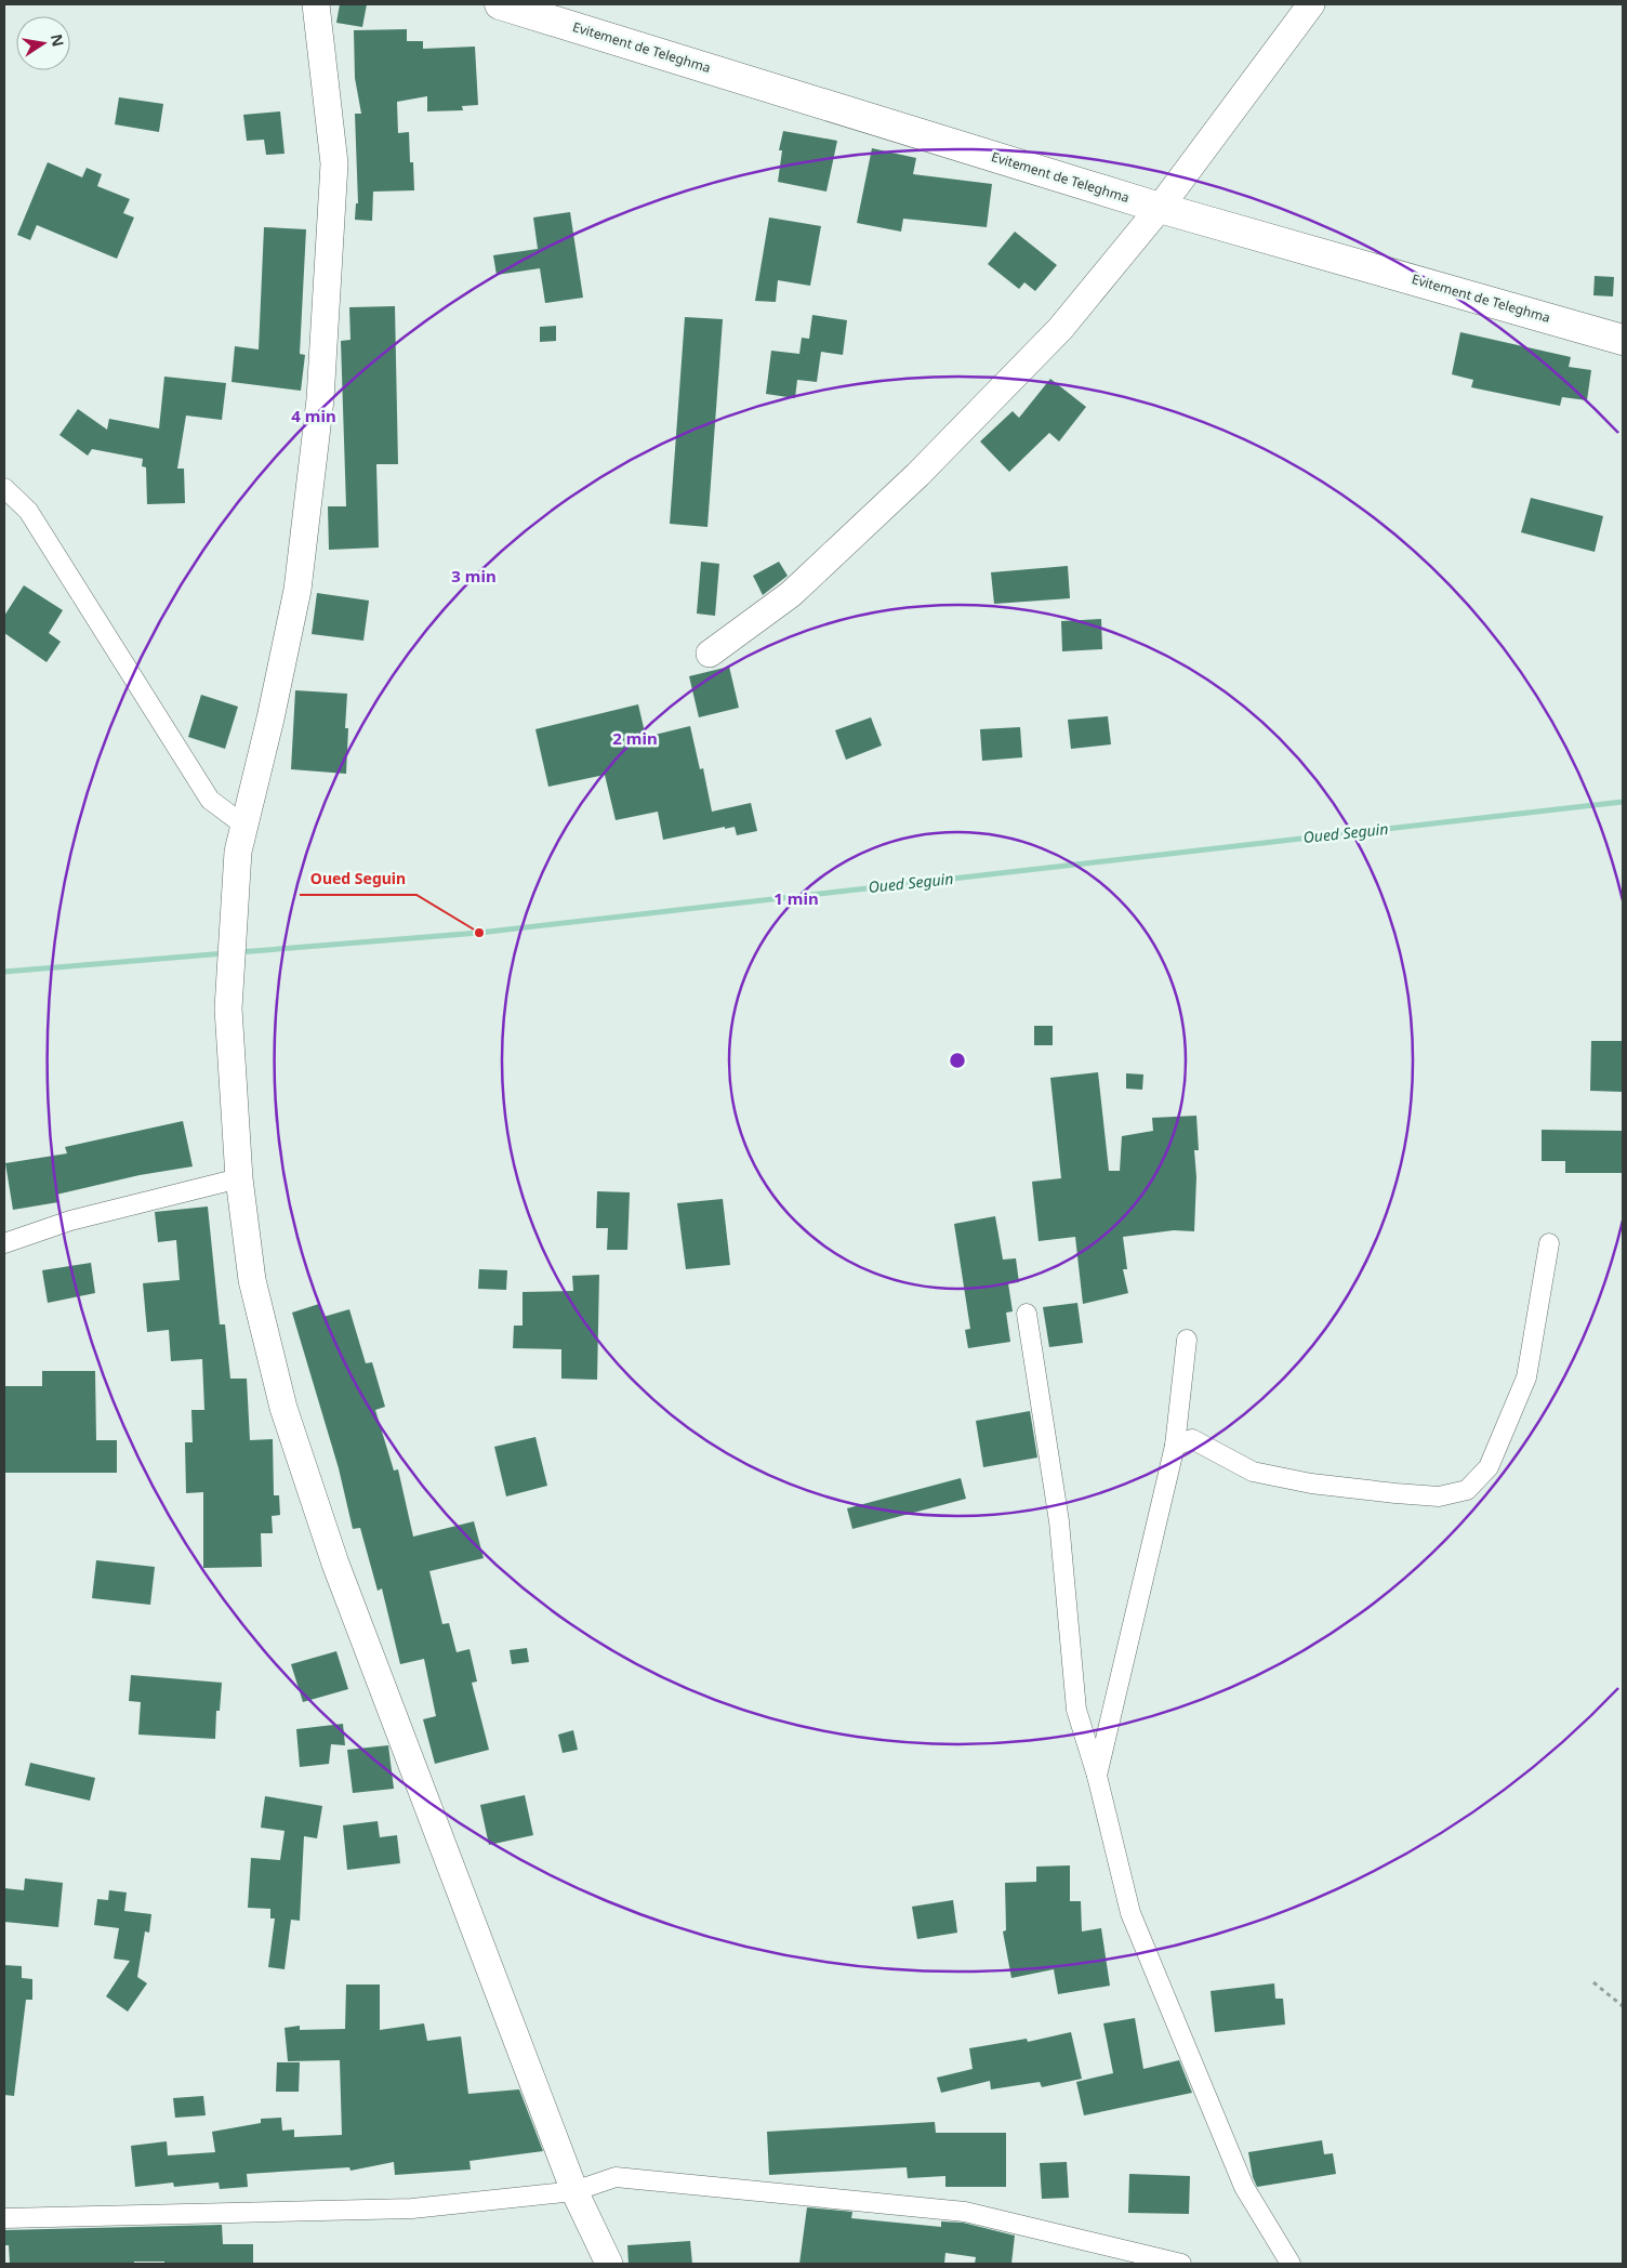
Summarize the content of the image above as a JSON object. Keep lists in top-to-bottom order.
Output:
{
  "streets": {
    "main road": ["Evitement de Teleghma"]
  },
  "water": ["Oued Seguin"],
  "places": ["Oued Seguin"],
  "north": "right",
  "rings": [
    "4 min",
    "3 min",
    "2 min",
    "1 min"
  ]
}
